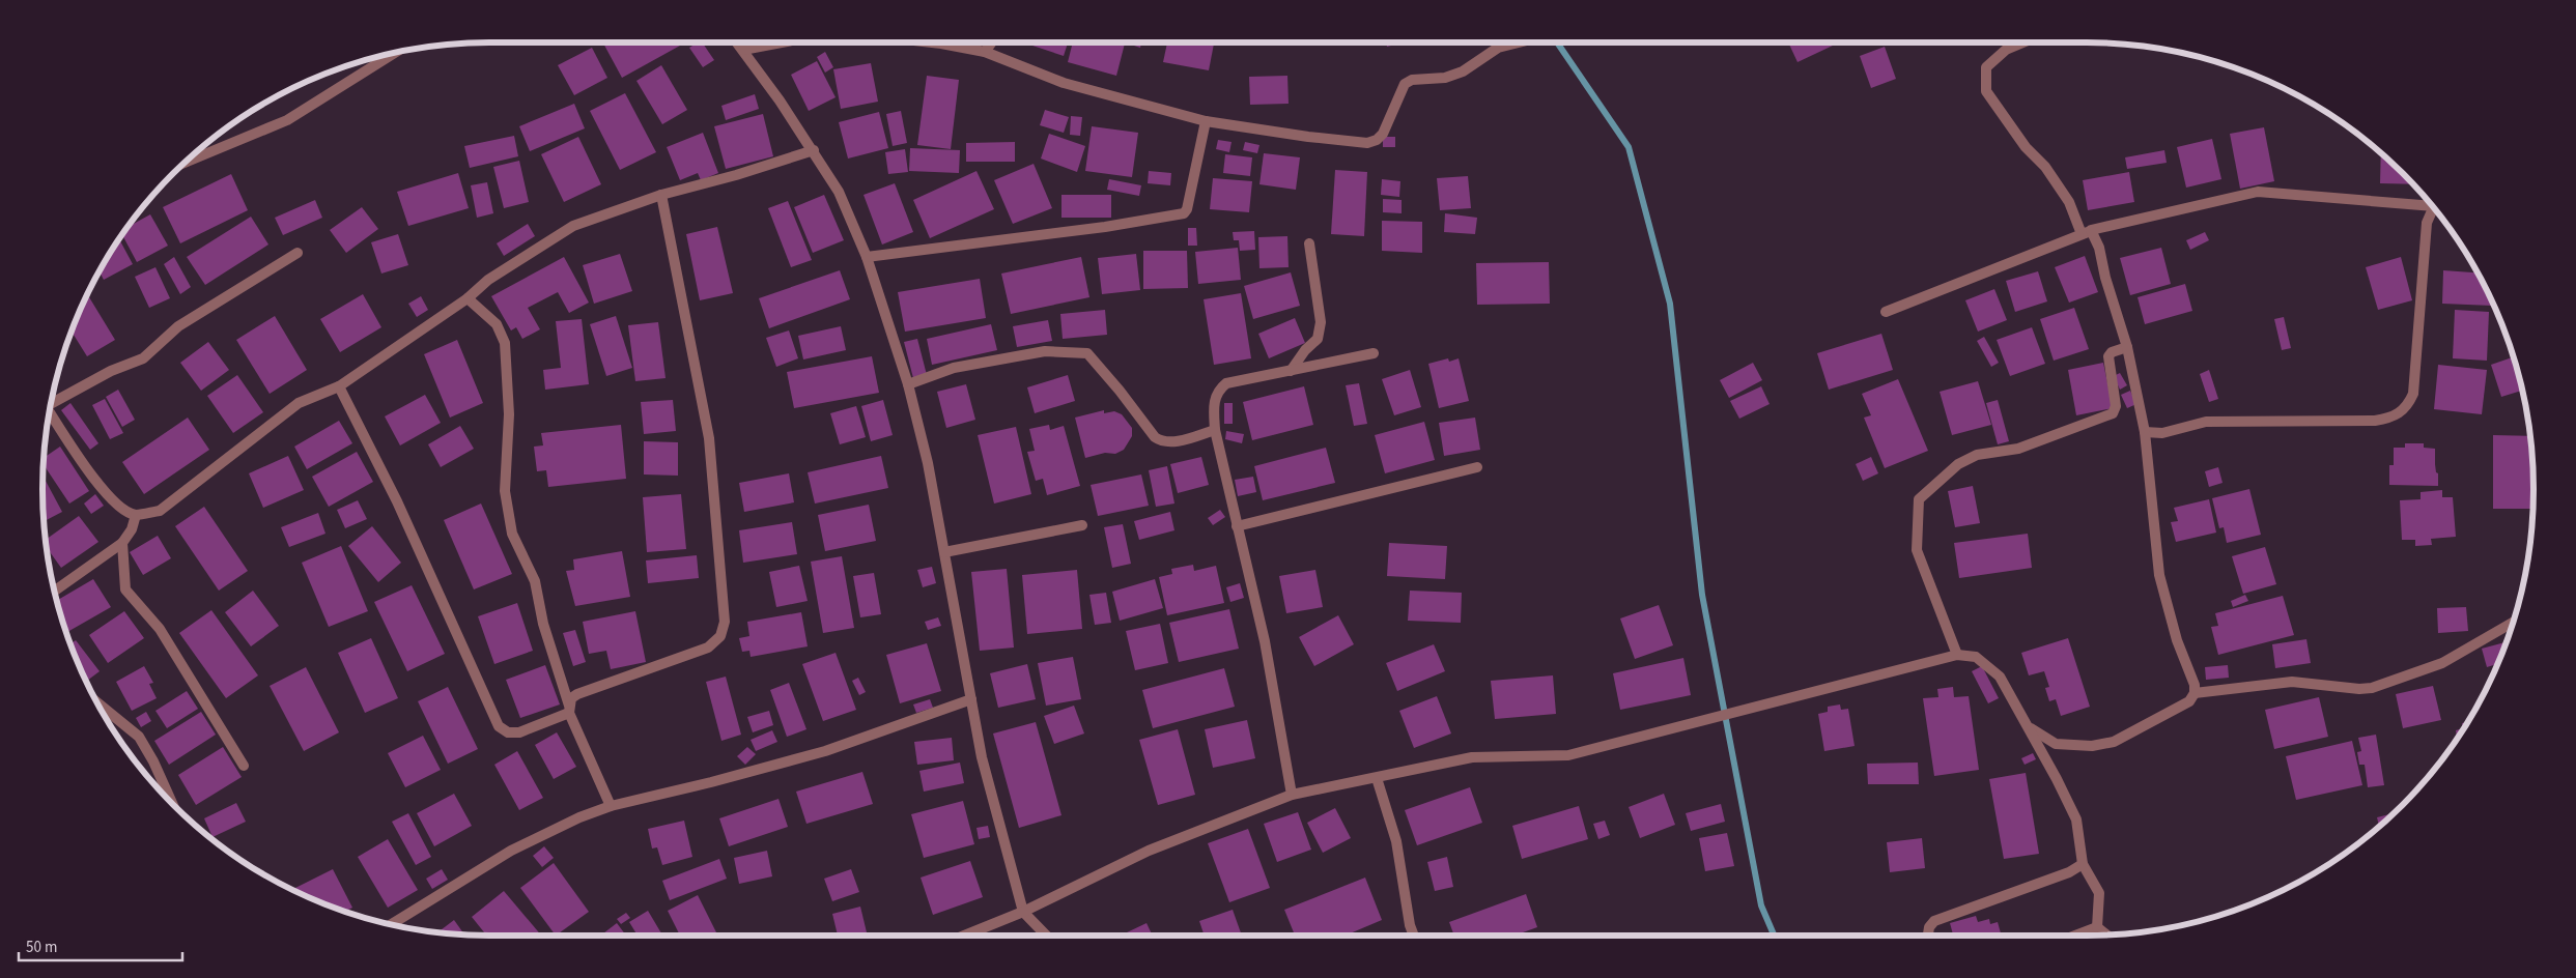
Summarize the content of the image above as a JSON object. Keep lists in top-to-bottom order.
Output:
{
  "scale_bar": "50 m"
}
